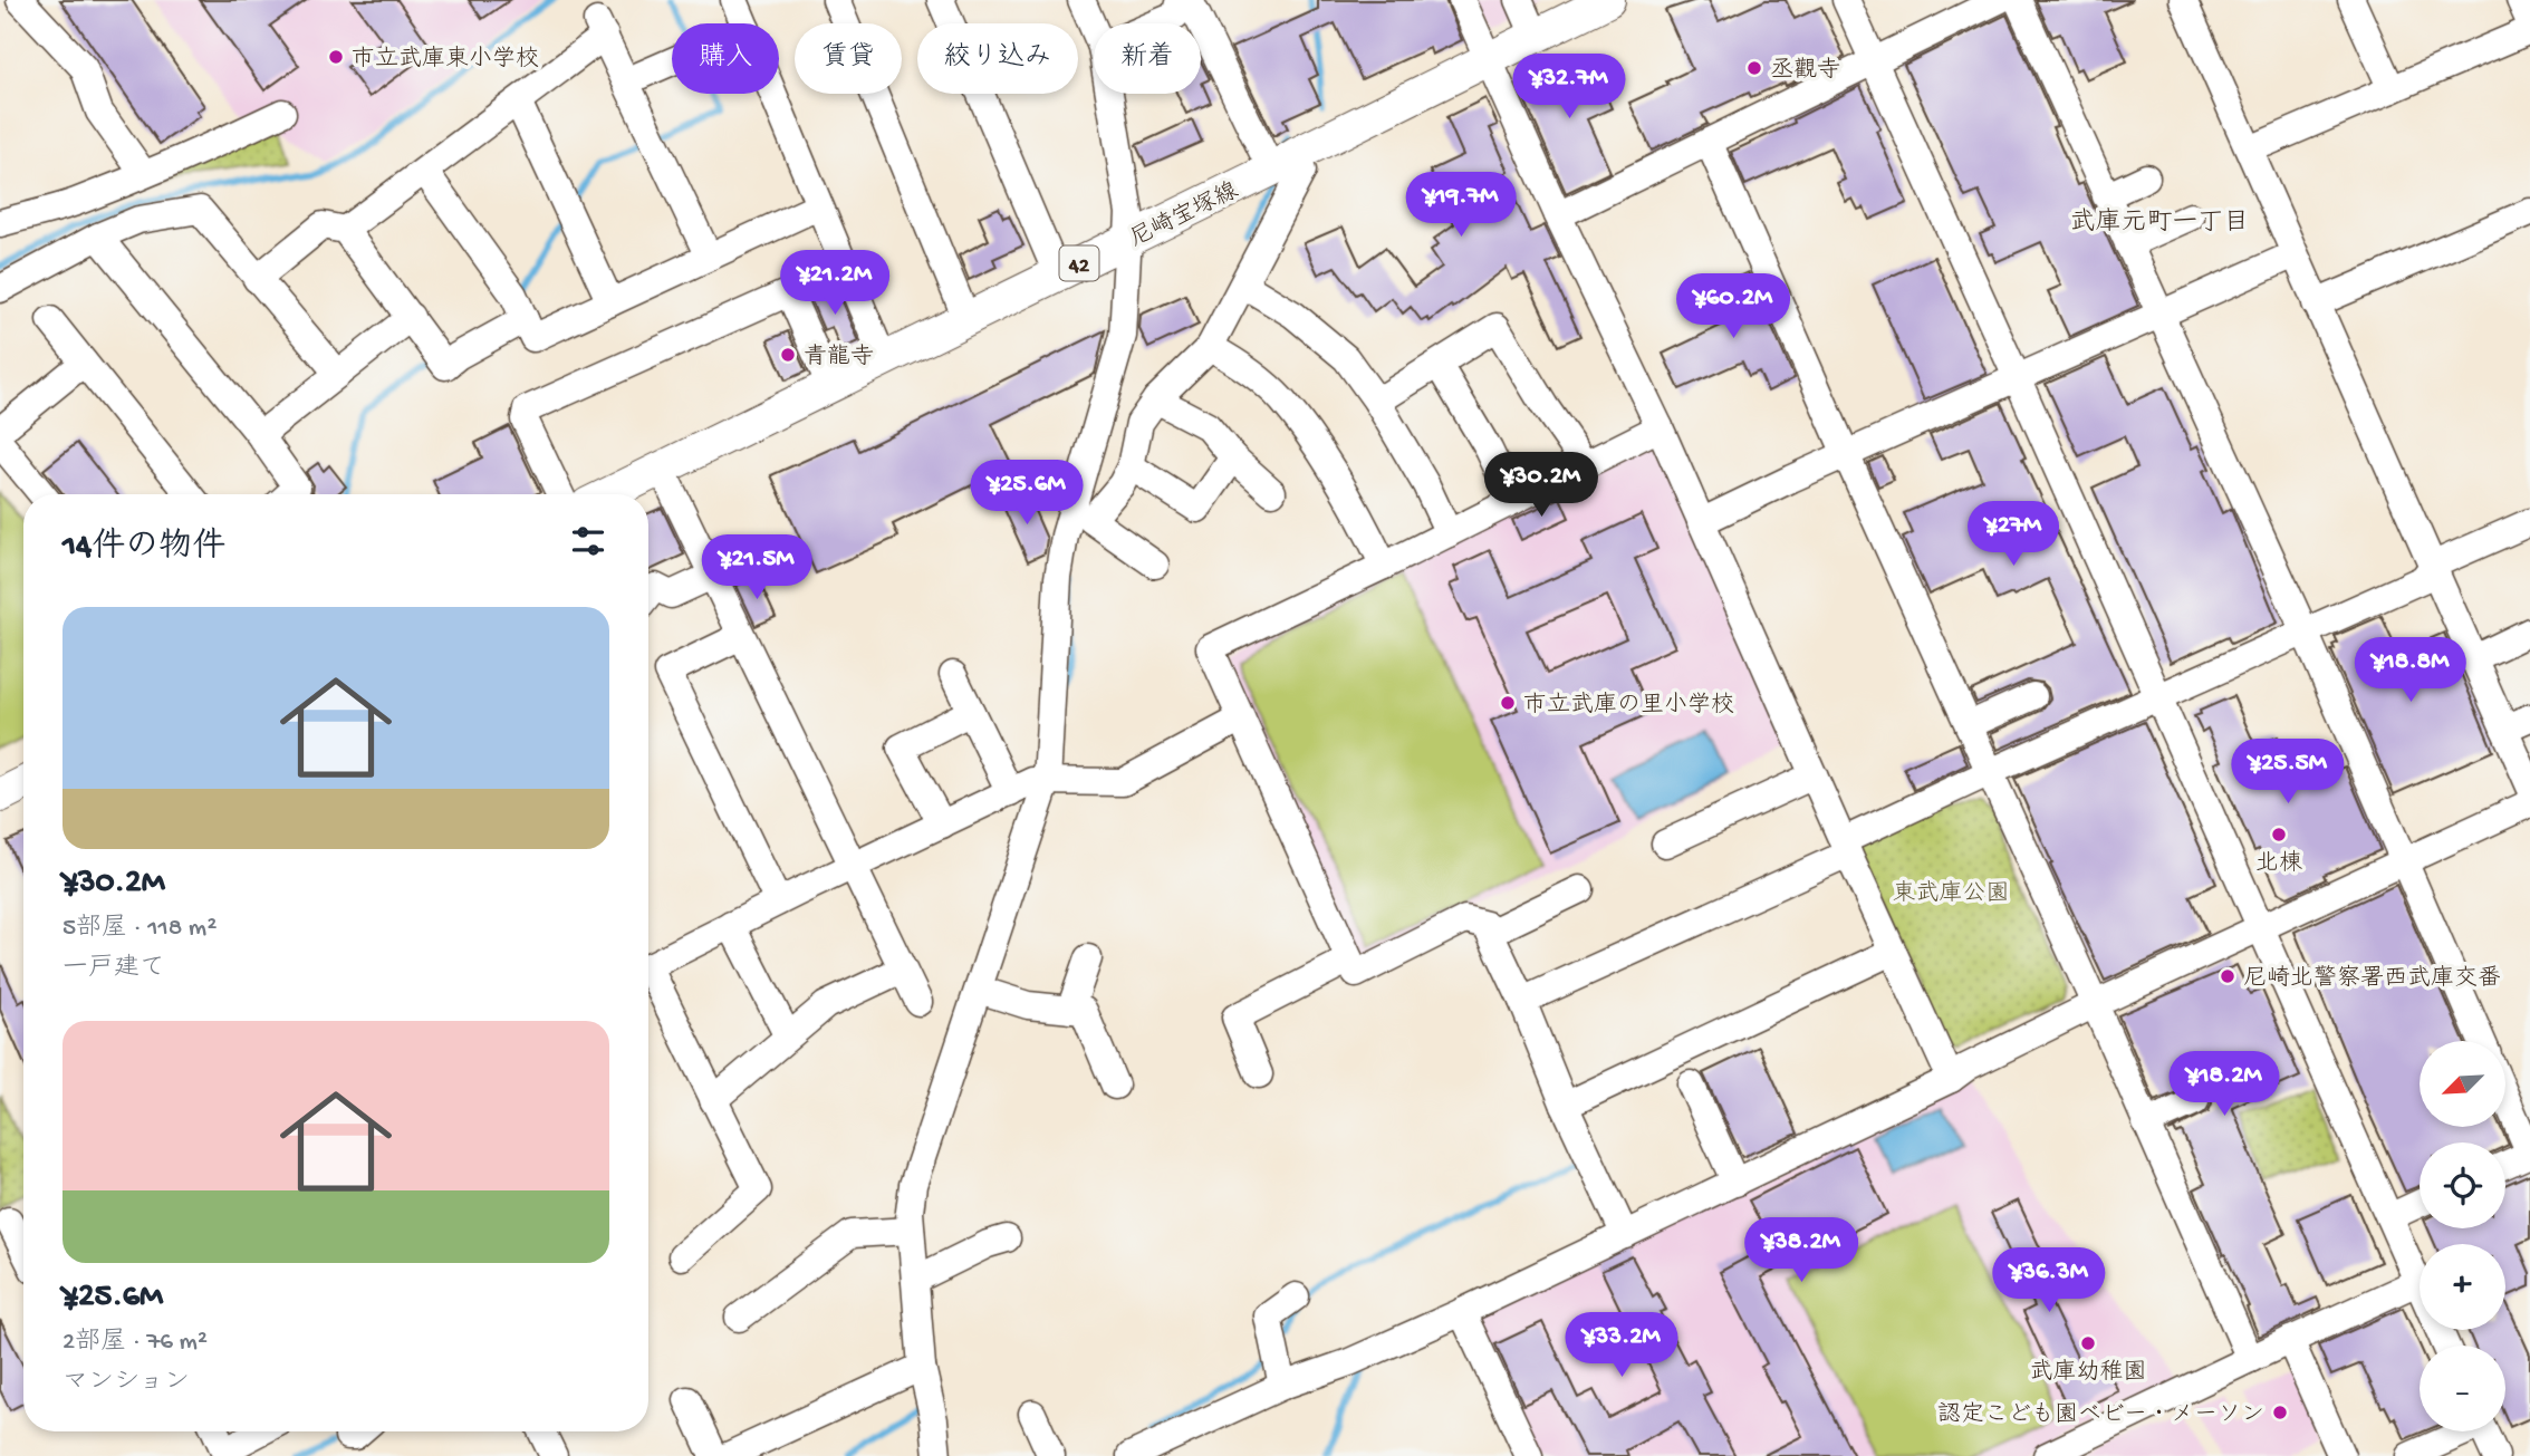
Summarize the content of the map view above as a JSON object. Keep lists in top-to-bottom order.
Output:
{
  "streets": {
    "main road": ["尼崎宝塚線", "42"]
  },
  "districts": ["武庫元町一丁目"],
  "parks": ["東武庫公園"],
  "places": [
    "市立武庫東小学校",
    "丞觀寺",
    "青龍寺",
    "市立武庫の里小学校",
    "北棟",
    "尼崎北警察署西武庫交番",
    "武庫幼稚園",
    "認定こども園ベビー・メーソン"
  ],
  "north": "bottom left",
  "page": {
    "chip": [
      "購入",
      "賃貸",
      "絞り込み",
      "新着"
    ],
    "price": [
      "¥32.7M",
      "¥19.7M",
      "¥21.2M",
      "¥60.2M",
      "¥30.2M",
      "¥25.6M",
      "¥27M",
      "¥21.5M",
      "¥18.8M",
      "¥25.5M",
      "¥18.2M",
      "¥38.2M",
      "¥36.3M",
      "¥33.2M"
    ],
    "heading": "14件の物件",
    "list": [
      {
        "name": "¥30.2M",
        "note": "5部屋 · 118 m² · 一戸建て"
      },
      {
        "name": "¥25.6M",
        "note": "2部屋 · 76 m² · マンション"
      }
    ],
    "map_buttons": ["+", "−"]
  }
}
